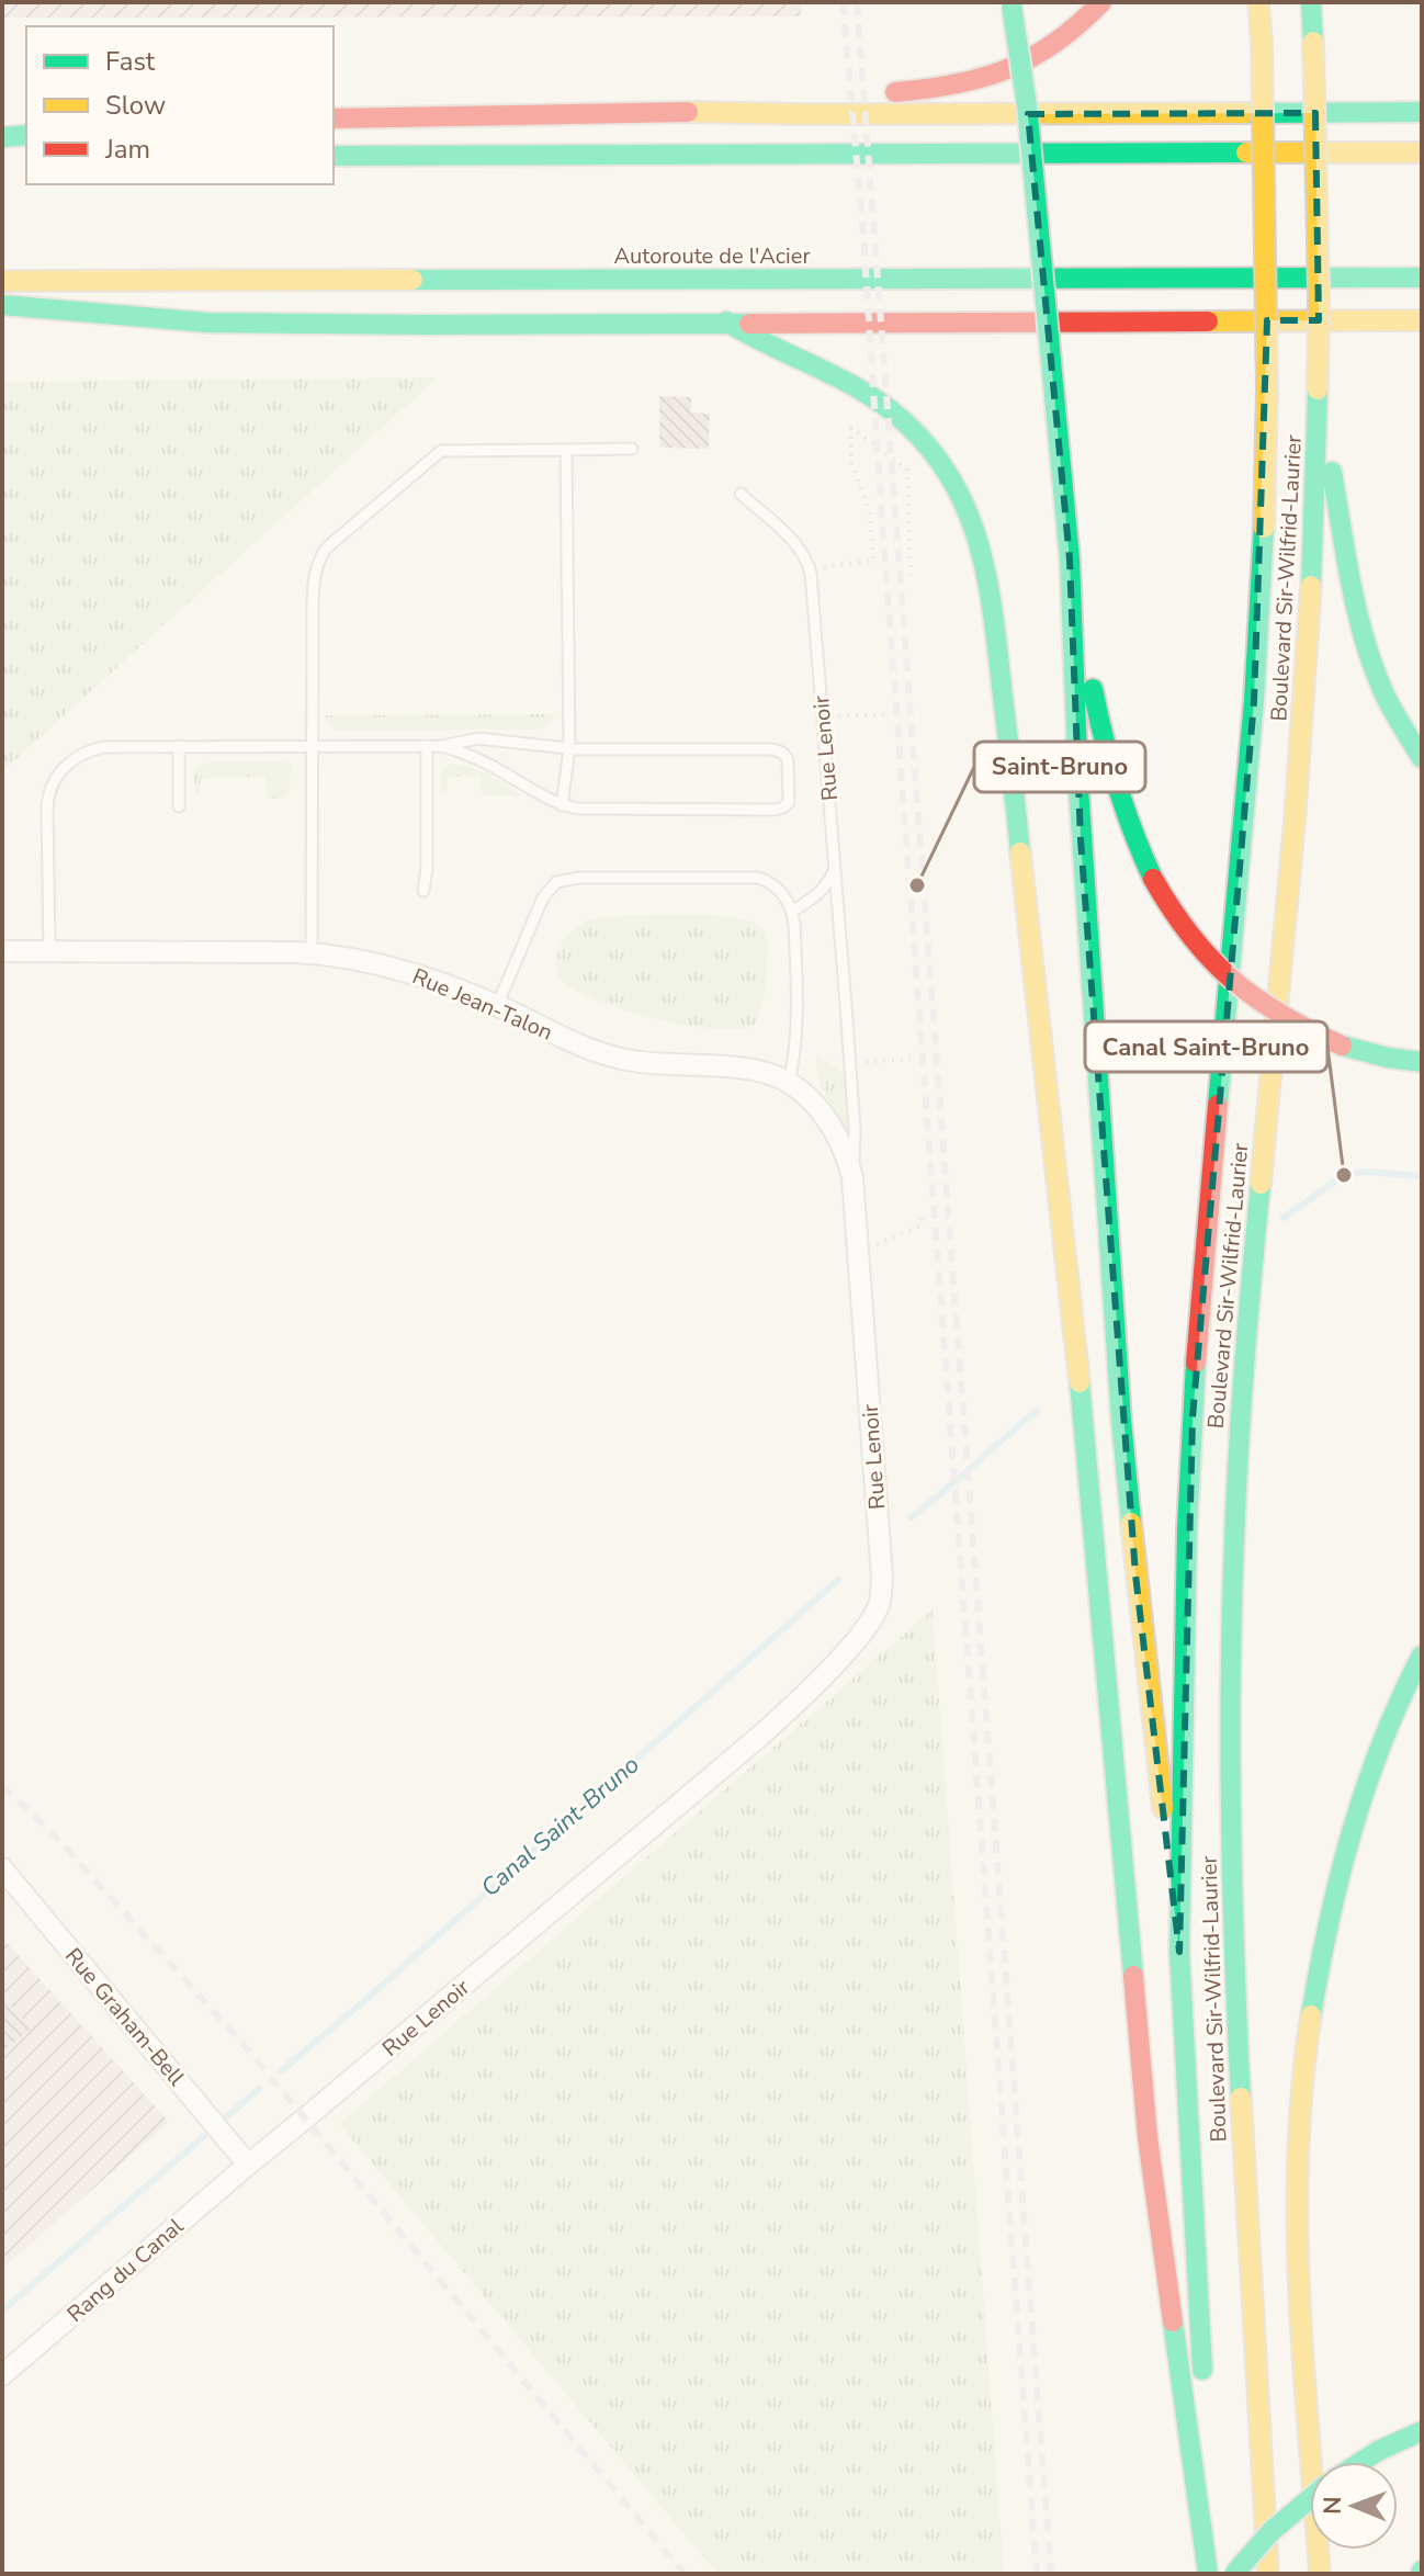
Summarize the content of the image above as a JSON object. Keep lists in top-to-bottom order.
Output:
{
  "streets": {
    "highway": ["Autoroute de l'Acier", "Boulevard Sir-Wilfrid-Laurier"],
    "street": [
      "Rue Lenoir",
      "Rue Jean-Talon",
      "Rue Graham-Bell",
      "Rang du Canal"
    ]
  },
  "crossings": [
    ["Rue Lenoir", "Rue Jean-Talon"],
    ["Rue Lenoir", "Rue Graham-Bell"],
    ["Rue Lenoir", "Rang du Canal"],
    ["Rue Graham-Bell", "Rang du Canal"]
  ],
  "water": ["Canal Saint-Bruno"],
  "places": ["Saint-Bruno", "Canal Saint-Bruno"],
  "legend": ["Fast", "Slow", "Jam"],
  "north": "left"
}
